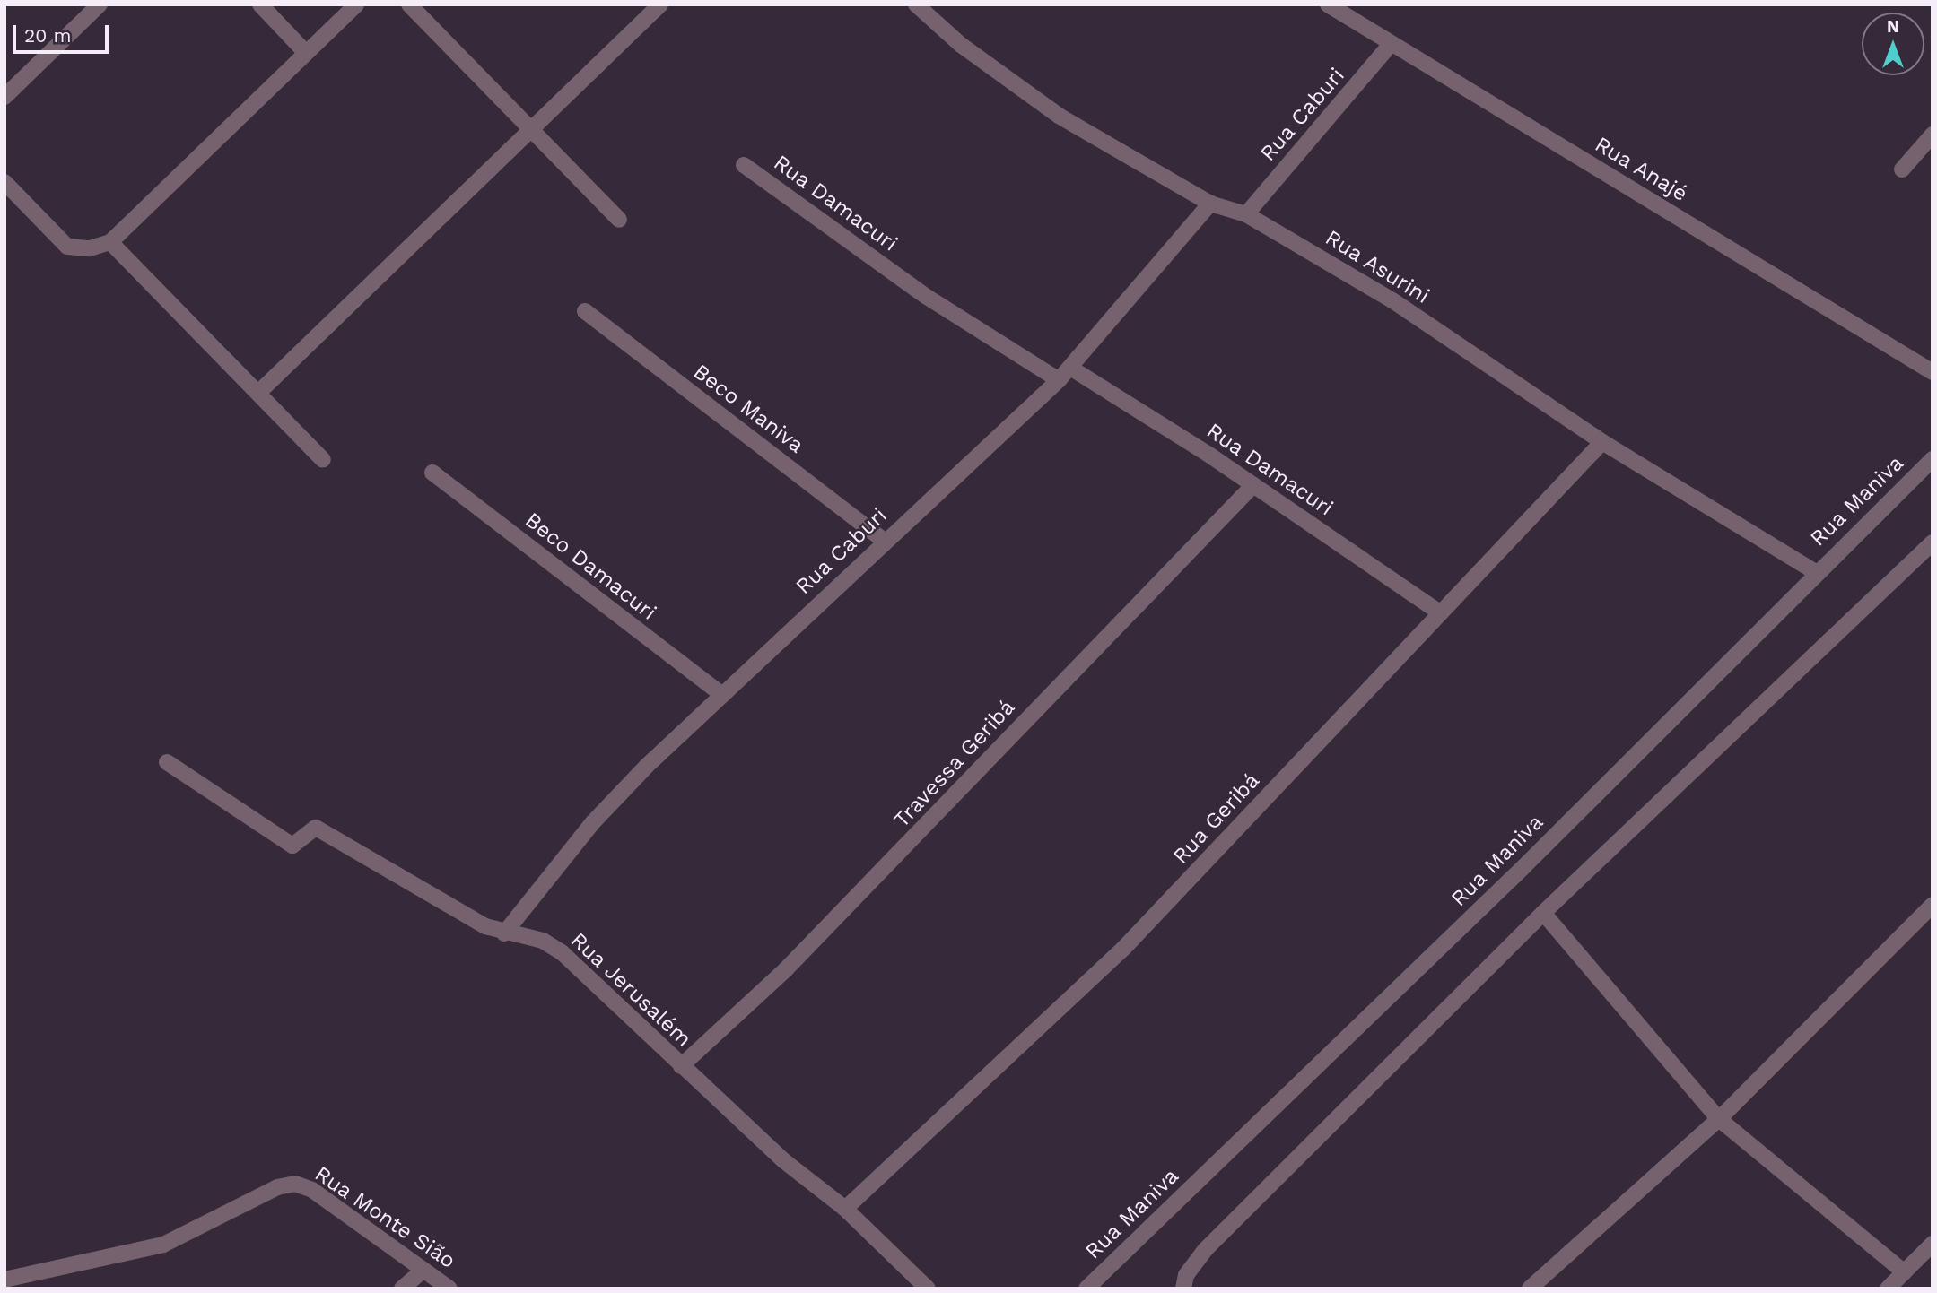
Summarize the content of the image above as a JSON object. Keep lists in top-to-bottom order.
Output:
{
  "streets": {
    "street": [
      "Rua Caburi",
      "Rua Anajé",
      "Rua Damacuri",
      "Rua Asurini",
      "Beco Maniva",
      "Rua Maniva",
      "Beco Damacuri",
      "Travessa Geribá",
      "Rua Geribá",
      "Rua Jerusalém",
      "Rua Monte Sião"
    ]
  },
  "crossings": [
    ["Rua Caburi", "Rua Anajé"],
    ["Rua Caburi", "Rua Damacuri"],
    ["Rua Caburi", "Rua Asurini"],
    ["Rua Caburi", "Beco Maniva"],
    ["Rua Caburi", "Beco Damacuri"],
    ["Rua Caburi", "Rua Jerusalém"],
    ["Rua Damacuri", "Travessa Geribá"],
    ["Rua Damacuri", "Rua Geribá"],
    ["Rua Asurini", "Rua Maniva"],
    ["Rua Asurini", "Rua Geribá"],
    ["Travessa Geribá", "Rua Jerusalém"],
    ["Rua Geribá", "Rua Jerusalém"]
  ],
  "scale_bar": "20 m",
  "north": "top"
}
